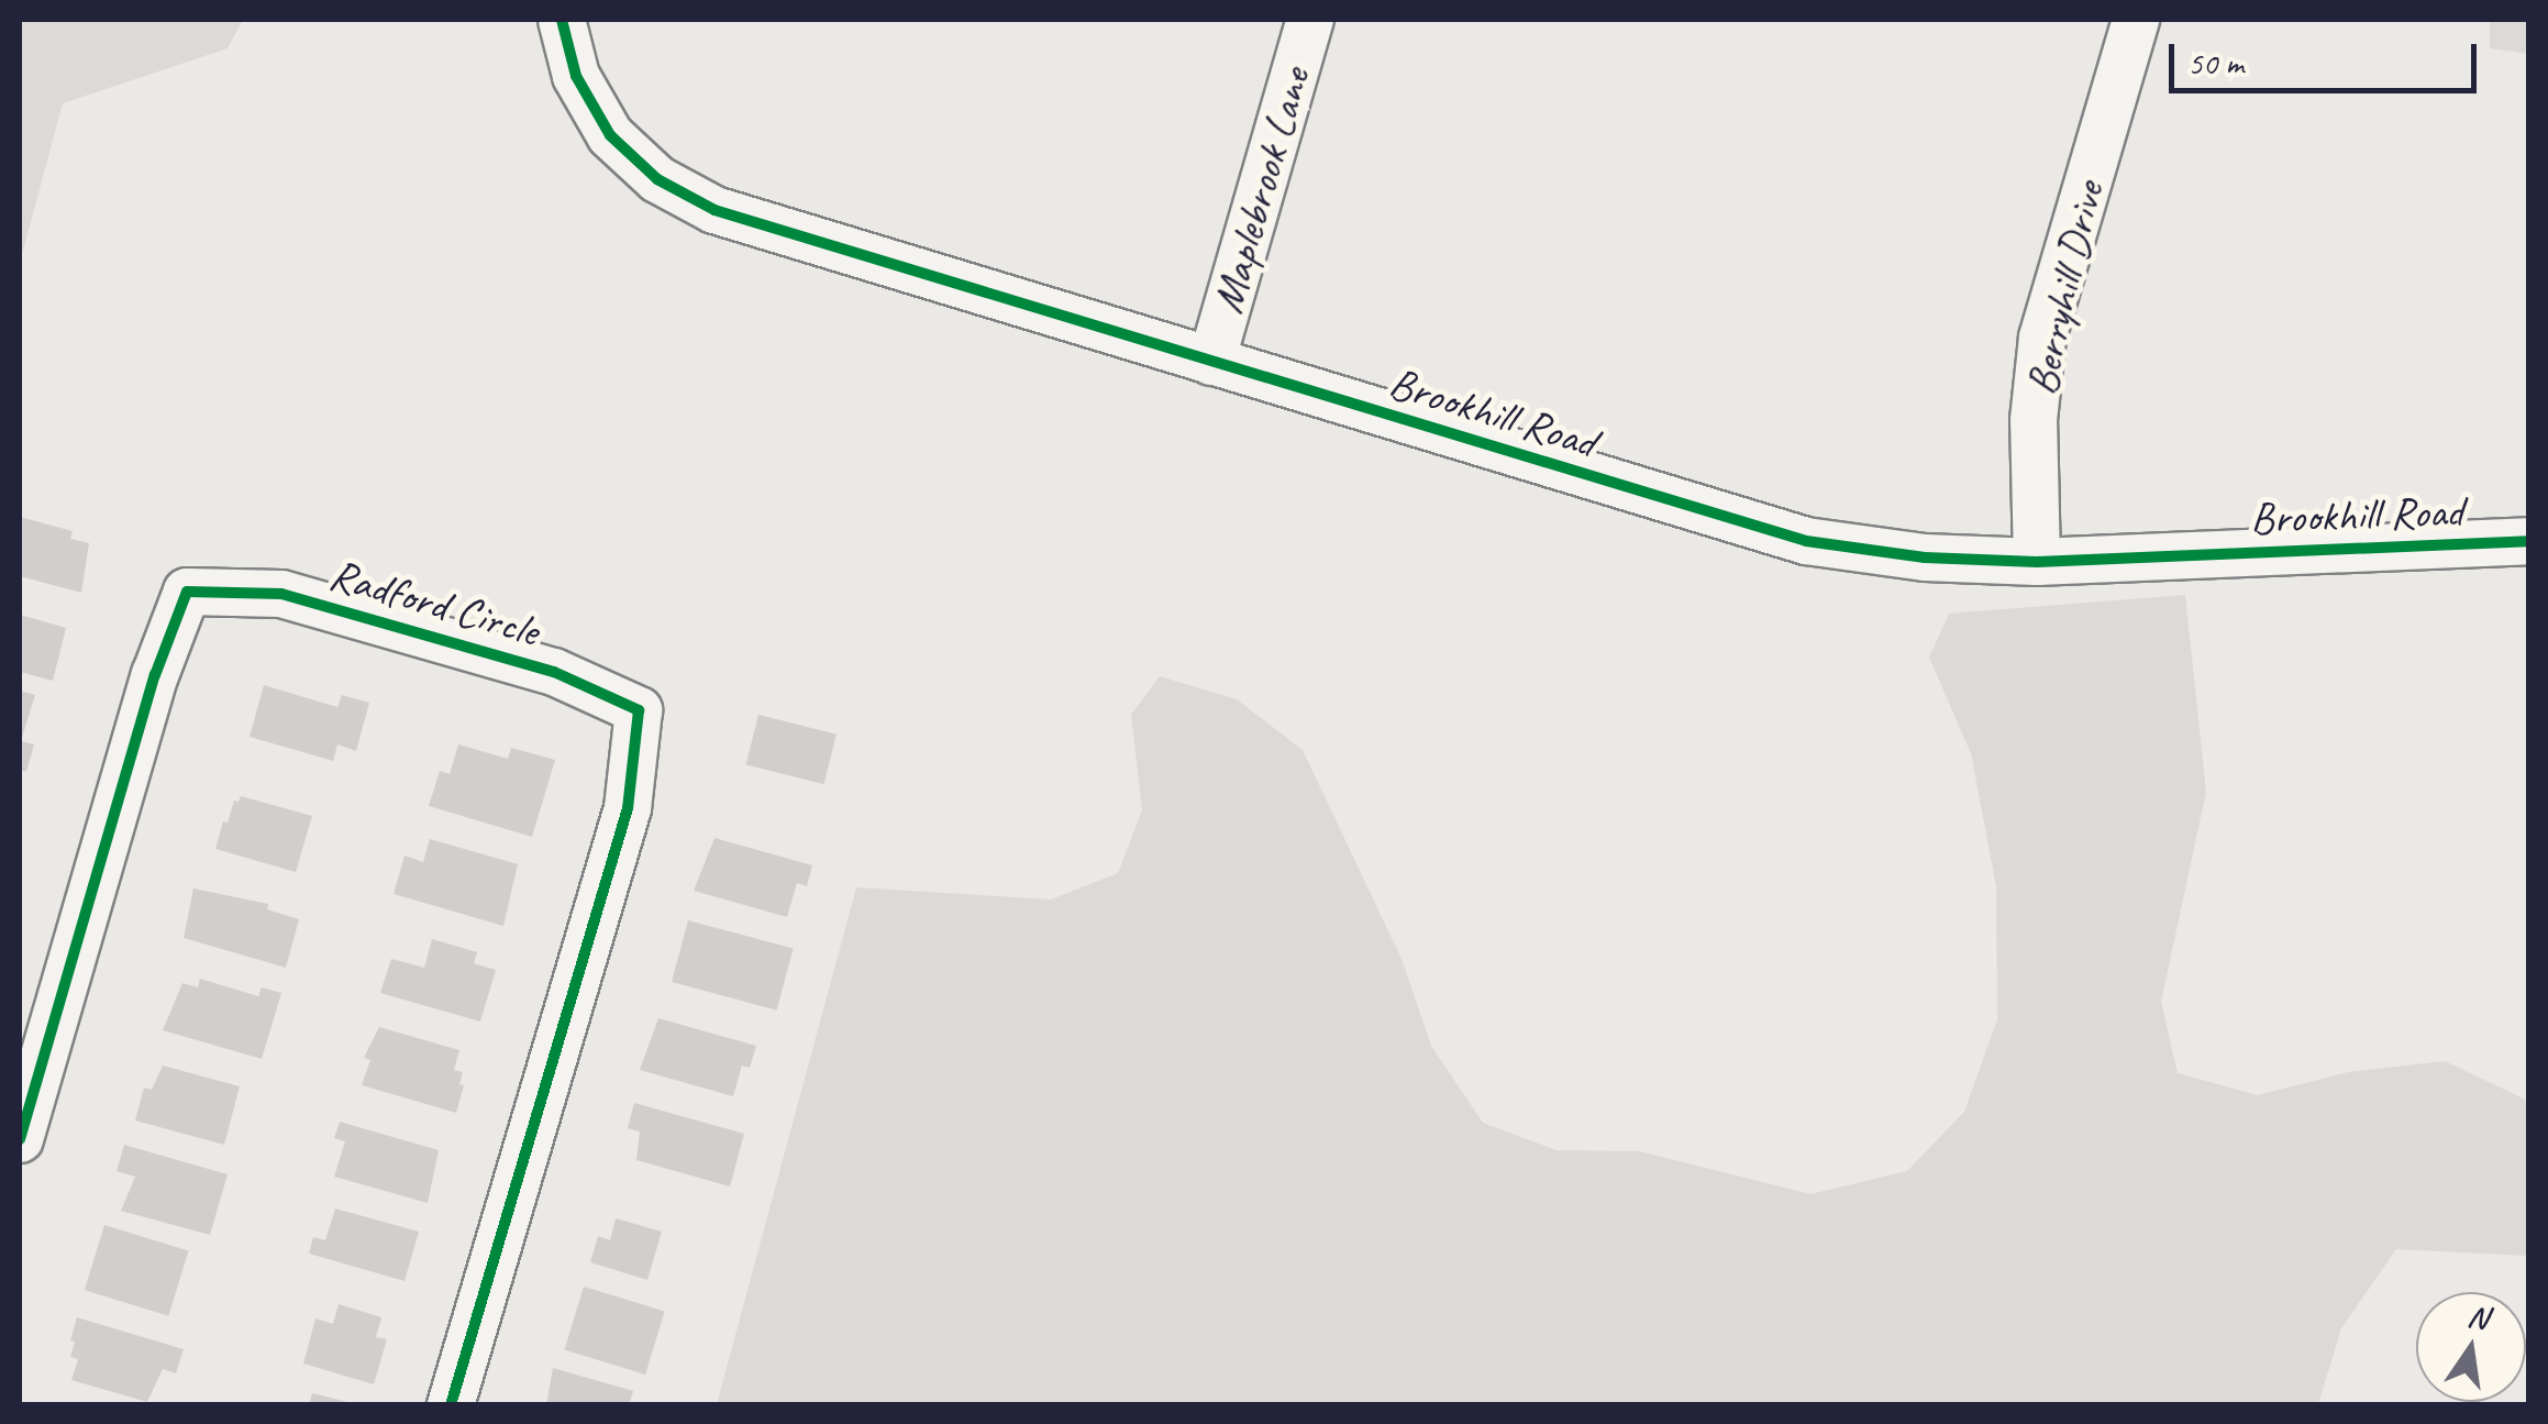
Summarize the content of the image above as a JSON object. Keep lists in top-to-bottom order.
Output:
{
  "streets": {
    "street": [
      "Maplebrook Lane",
      "Berryhill Drive",
      "Brookhill Road",
      "Radford Circle"
    ]
  },
  "crossings": [
    ["Maplebrook Lane", "Brookhill Road"],
    ["Berryhill Drive", "Brookhill Road"]
  ],
  "scale_bar": "50 m",
  "north": "top"
}
